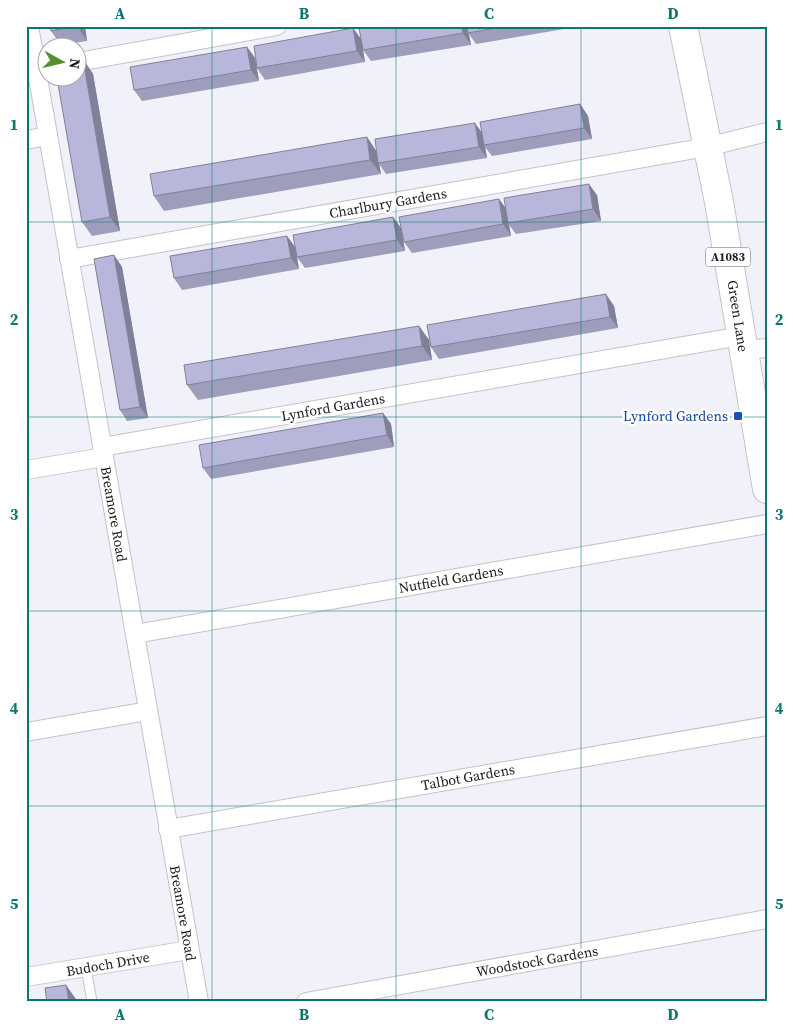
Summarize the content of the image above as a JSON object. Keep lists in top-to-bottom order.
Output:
{
  "streets": {
    "main road": ["A1083", "Green Lane"],
    "street": [
      "Charlbury Gardens",
      "Lynford Gardens",
      "Breamore Road",
      "Nutfield Gardens",
      "Talbot Gardens",
      "Woodstock Gardens",
      "Budoch Drive"
    ]
  },
  "crossings": [
    ["Charlbury Gardens", "Green Lane"],
    ["Charlbury Gardens", "Breamore Road"],
    ["Green Lane", "Lynford Gardens"],
    ["Lynford Gardens", "Breamore Road"],
    ["Breamore Road", "Nutfield Gardens"],
    ["Breamore Road", "Talbot Gardens"],
    ["Breamore Road", "Budoch Drive"]
  ],
  "places": {
    "transit": ["Lynford Gardens"]
  },
  "north": "right",
  "grid": {
    "columns": [
      "A",
      "B",
      "C",
      "D"
    ],
    "rows": [
      "1",
      "2",
      "3",
      "4",
      "5"
    ]
  }
}
